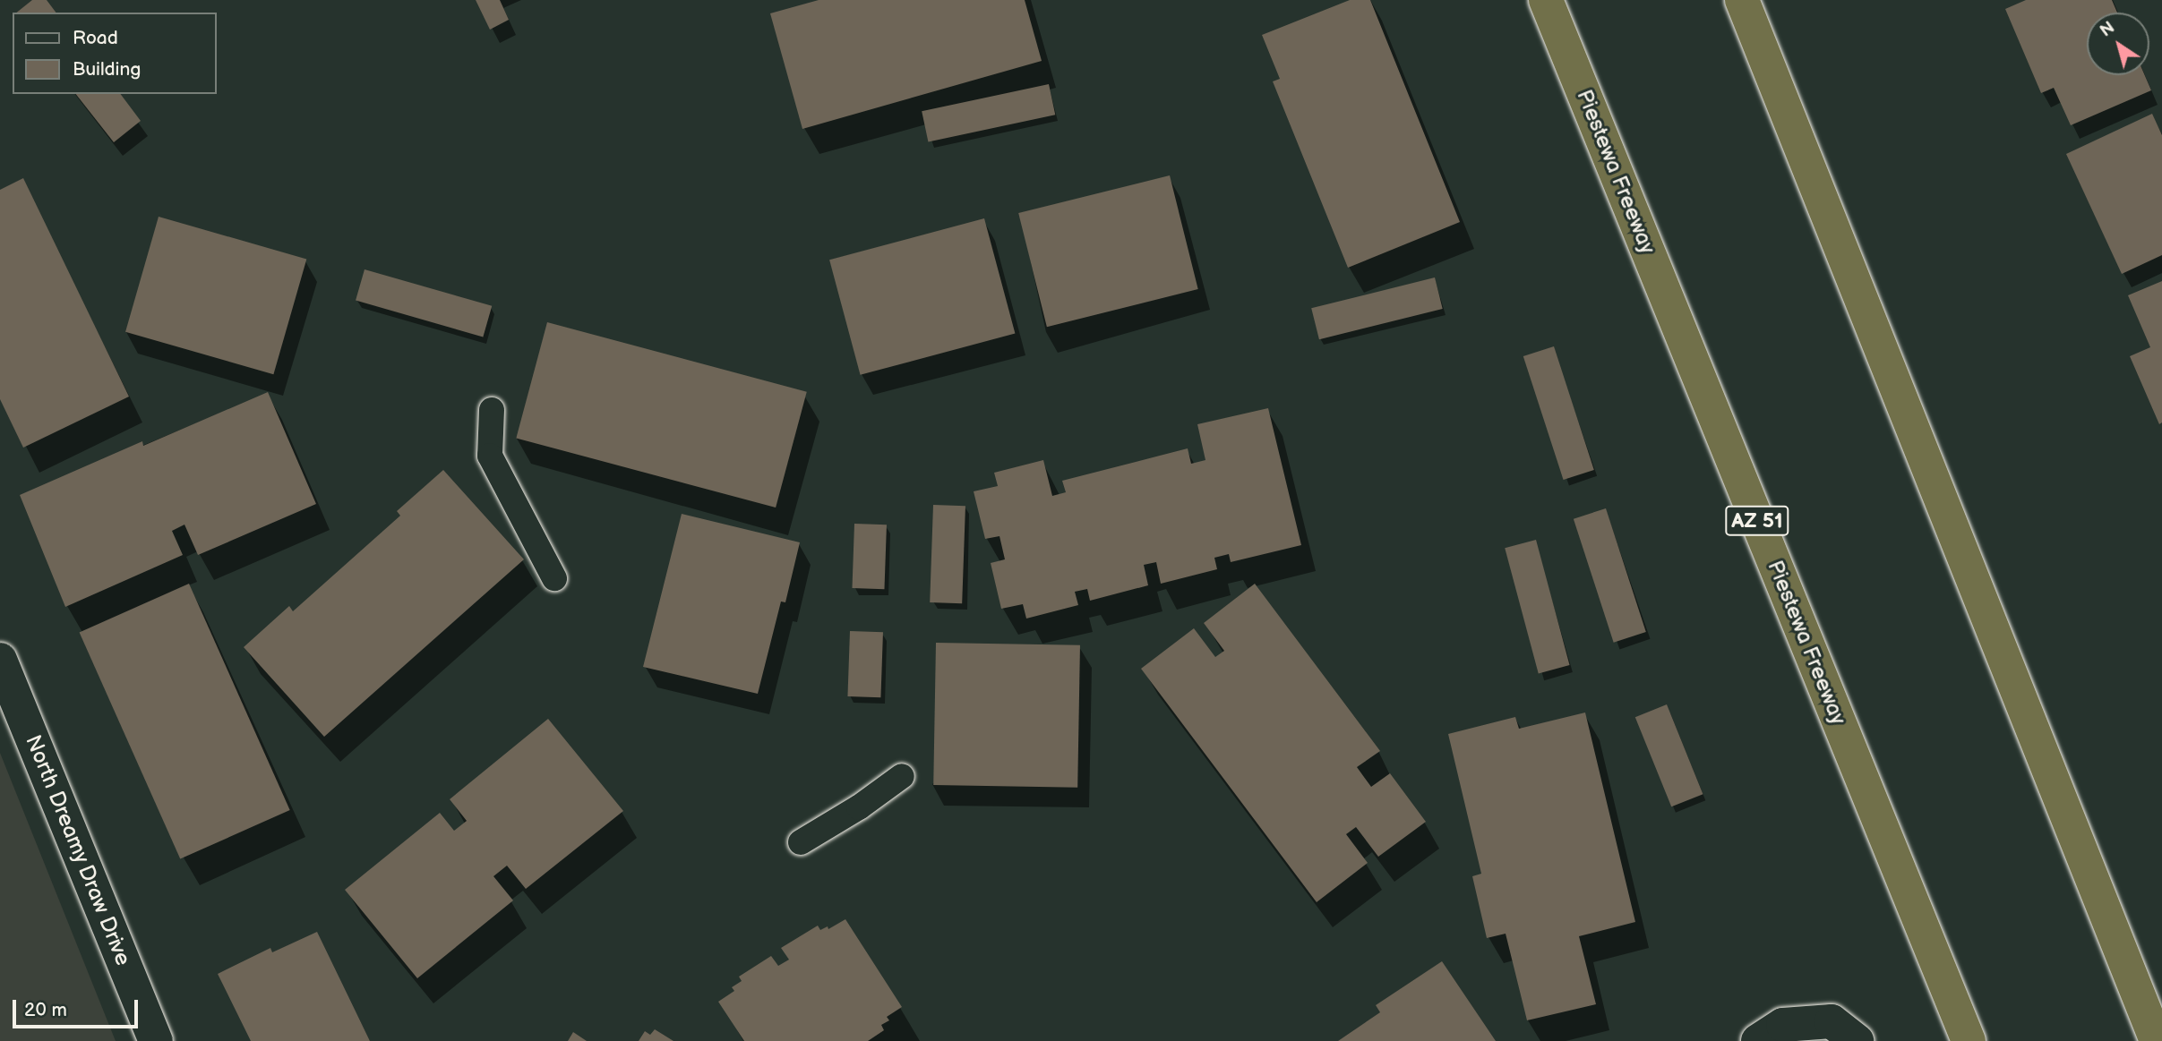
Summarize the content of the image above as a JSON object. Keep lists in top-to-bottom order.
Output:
{
  "streets": {
    "highway": ["Piestewa Freeway", "AZ 51"],
    "street": ["North Dreamy Draw Drive"]
  },
  "legend": ["Road", "Building"],
  "scale_bar": "20 m",
  "north": "top left"
}
